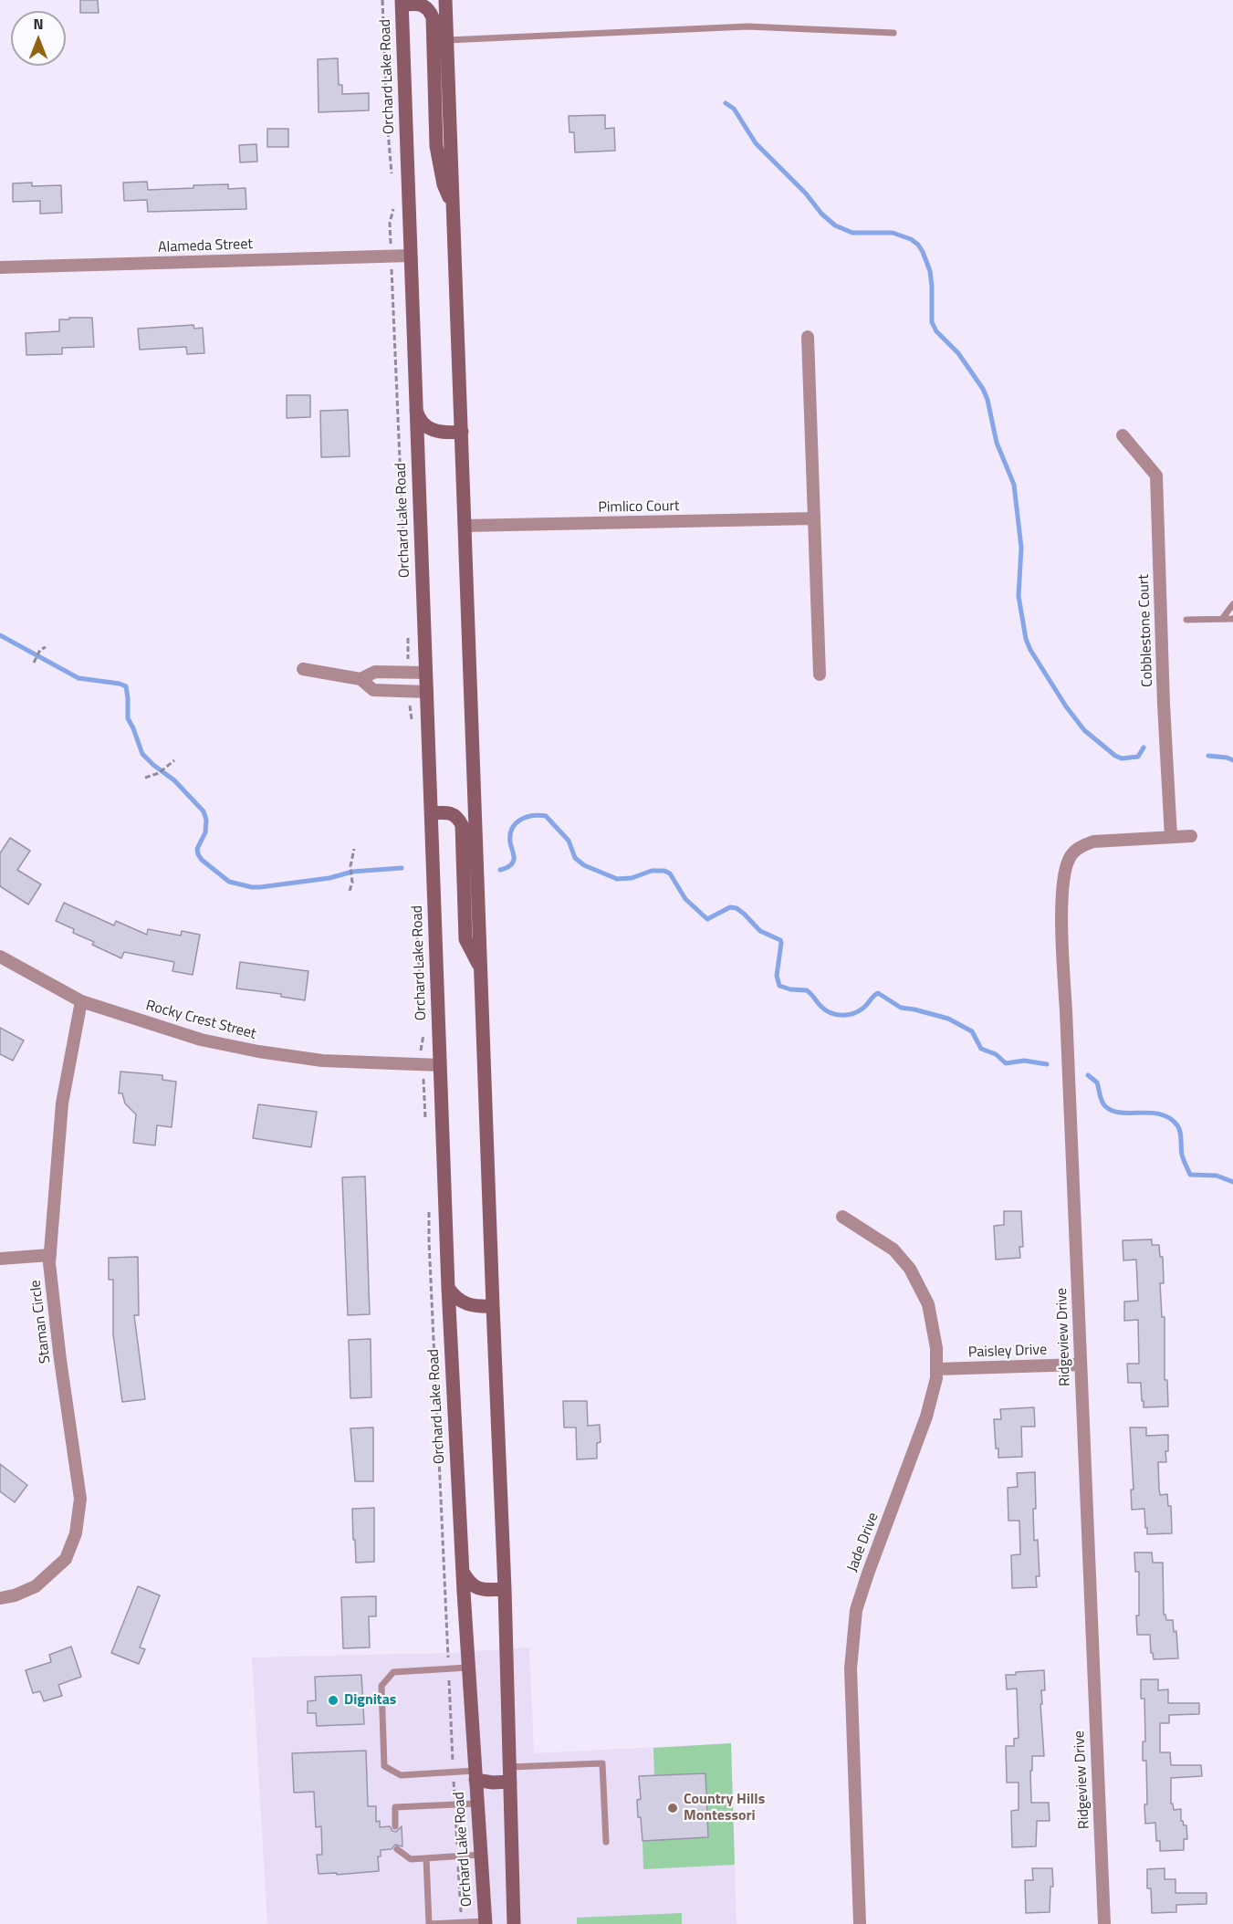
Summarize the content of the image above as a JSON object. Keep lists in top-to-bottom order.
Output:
{
  "streets": {
    "main road": ["Orchard Lake Road"],
    "street": [
      "Alameda Street",
      "Pimlico Court",
      "Cobblestone Court",
      "Rocky Crest Street",
      "Staman Circle",
      "Ridgeview Drive",
      "Paisley Drive",
      "Jade Drive"
    ]
  },
  "crossings": [
    ["Orchard Lake Road", "Alameda Street"],
    ["Orchard Lake Road", "Rocky Crest Street"],
    ["Cobblestone Court", "Ridgeview Drive"],
    ["Rocky Crest Street", "Staman Circle"],
    ["Ridgeview Drive", "Paisley Drive"],
    ["Paisley Drive", "Jade Drive"]
  ],
  "places": ["Dignitas", "Country Hills Montessori"],
  "north": "top"
}
